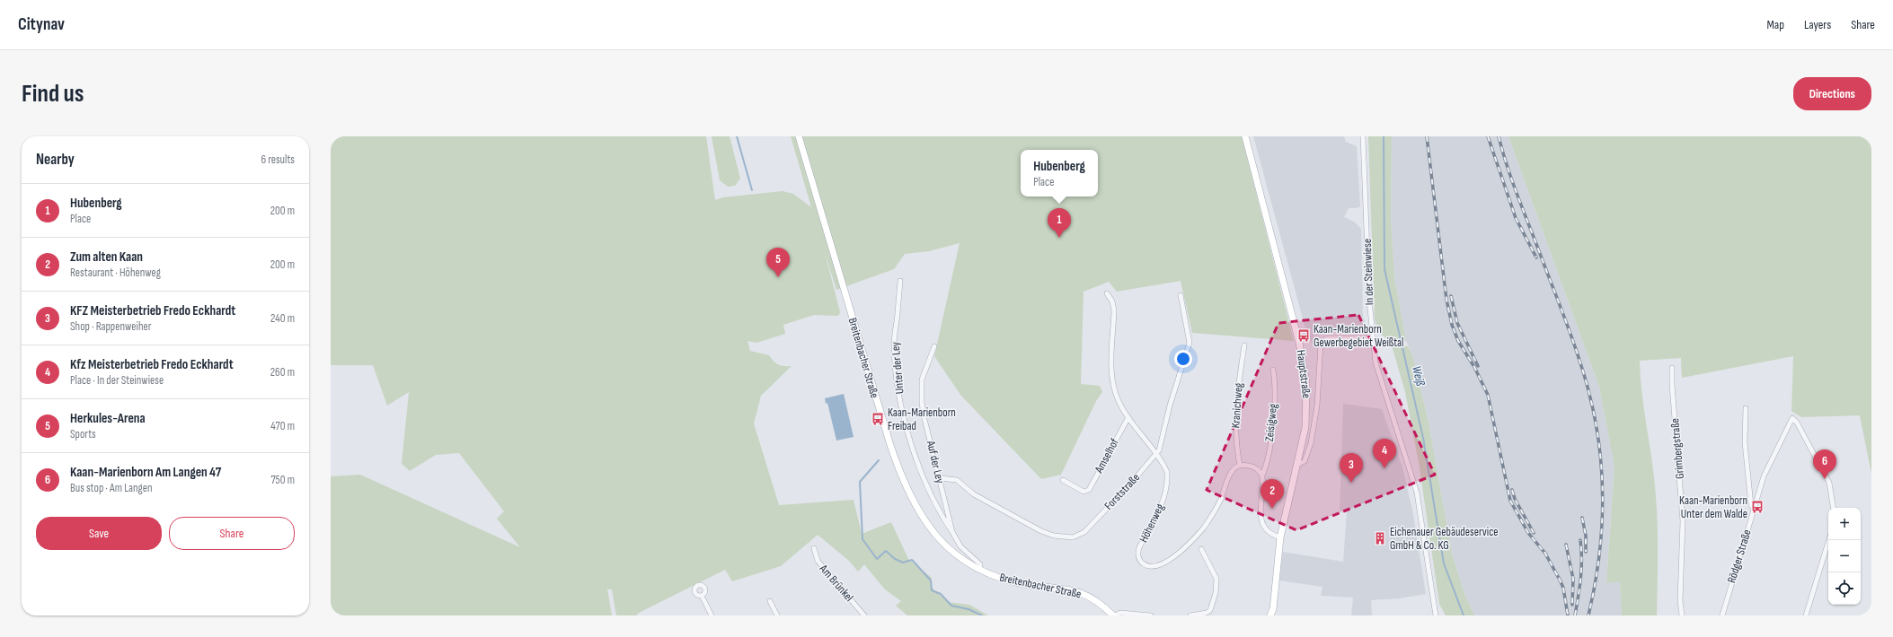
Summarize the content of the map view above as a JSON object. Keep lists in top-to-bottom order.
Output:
{
  "streets": {
    "street": [
      "In der Steinwiese",
      "Breitenbacher Straße",
      "Unter der Ley",
      "Hauptstraße",
      "Kranichweg",
      "Zeisigweg",
      "Grimbergstraße",
      "Amselhof",
      "Auf der Ley",
      "Forststraße",
      "Höhenweg",
      "Rödger Straße",
      "Am Brünkel"
    ]
  },
  "crossings": [
    ["Breitenbacher Straße", "Auf der Ley"],
    ["Unter der Ley", "Auf der Ley"],
    ["Kranichweg", "Höhenweg"],
    ["Amselhof", "Höhenweg"],
    ["Auf der Ley", "Forststraße"],
    ["Forststraße", "Höhenweg"]
  ],
  "water": ["Weiß"],
  "places": {
    "bus stop": ["Kaan-Marienborn Gewerbegebiet Weißtal", "Kaan-Marienborn Freibad", "Kaan-Marienborn Unter dem Walde"],
    "building": ["Eichenauer Gebäudeservice GmbH & Co. KG"]
  },
  "page": {
    "header": "Citynav",
    "nav": ["Map", "Layers", "Share"],
    "buttons": [
      "Directions",
      ["Save", "Share"]
    ],
    "title": "Find us",
    "heading": ["Nearby", "6 results"],
    "popup": ["Hubenberg", "Place"],
    "list": [
      {
        "mark": "1",
        "name": "Hubenberg",
        "note": "Place",
        "value": "200 m"
      },
      {
        "mark": "2",
        "name": "Zum alten Kaan",
        "note": "Restaurant · Höhenweg",
        "value": "200 m"
      },
      {
        "mark": "3",
        "name": "KFZ Meisterbetrieb Fredo Eckhardt",
        "note": "Shop · Rappenweiher",
        "value": "240 m"
      },
      {
        "mark": "4",
        "name": "Kfz Meisterbetrieb Fredo Eckhardt",
        "note": "Place · In der Steinwiese",
        "value": "260 m"
      },
      {
        "mark": "5",
        "name": "Herkules-Arena",
        "note": "Sports",
        "value": "470 m"
      },
      {
        "mark": "6",
        "name": "Kaan-Marienborn Am Langen 47",
        "note": "Bus stop · Am Langen",
        "value": "750 m"
      }
    ],
    "pins": [
      "1",
      "5",
      "4",
      "6",
      "3",
      "2"
    ],
    "map_buttons": ["+", "−"]
  }
}
